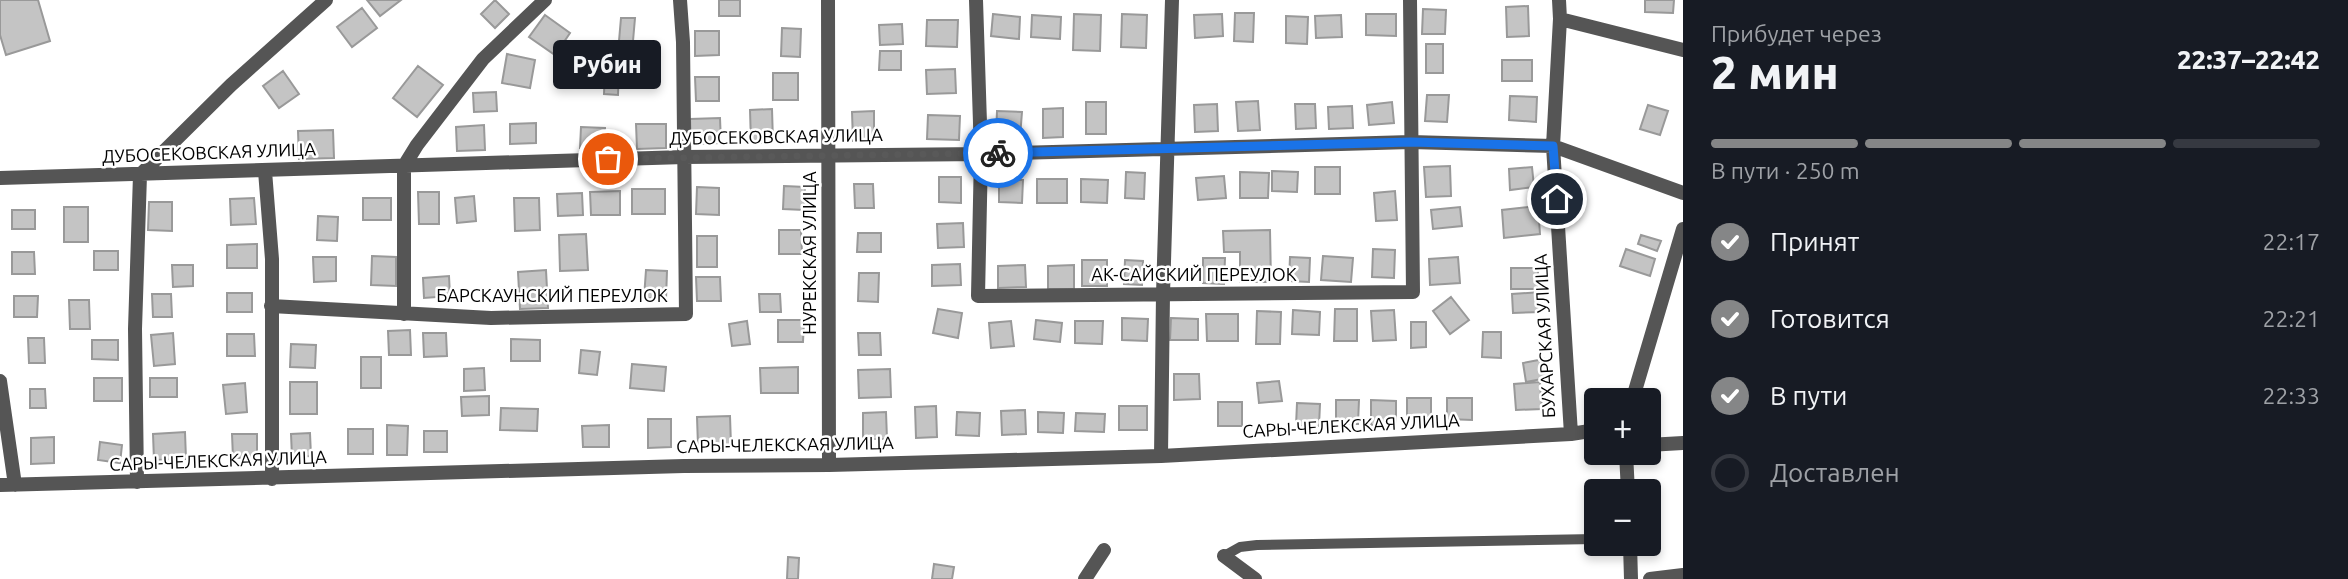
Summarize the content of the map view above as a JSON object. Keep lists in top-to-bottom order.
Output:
{
  "streets": {
    "street": [
      "ДУБОСЕКОВСКАЯ УЛИЦА",
      "НУРЕКСКАЯ УЛИЦА",
      "АК-САЙСКИЙ ПЕРЕУЛОК",
      "БАРСКАУНСКИЙ ПЕРЕУЛОК",
      "БУХАРСКАЯ УЛИЦА",
      "САРЫ-ЧЕЛЕКСКАЯ УЛИЦА"
    ]
  },
  "crossings": [
    ["ДУБОСЕКОВСКАЯ УЛИЦА", "НУРЕКСКАЯ УЛИЦА"],
    ["ДУБОСЕКОВСКАЯ УЛИЦА", "АК-САЙСКИЙ ПЕРЕУЛОК"],
    ["ДУБОСЕКОВСКАЯ УЛИЦА", "БАРСКАУНСКИЙ ПЕРЕУЛОК"],
    ["ДУБОСЕКОВСКАЯ УЛИЦА", "БУХАРСКАЯ УЛИЦА"],
    ["НУРЕКСКАЯ УЛИЦА", "САРЫ-ЧЕЛЕКСКАЯ УЛИЦА"],
    ["БУХАРСКАЯ УЛИЦА", "САРЫ-ЧЕЛЕКСКАЯ УЛИЦА"]
  ],
  "places": ["Рубин"],
  "page": {
    "heading": ["2 мин", "Прибудет через", "22:37–22:42"],
    "bubble": "Рубин",
    "bar": "В пути · 250 m",
    "list": [
      ["Принят", "22:17"],
      ["Готовится", "22:21"],
      ["В пути", "22:33"],
      "Доставлен"
    ],
    "map_buttons": ["+", "−"]
  }
}
